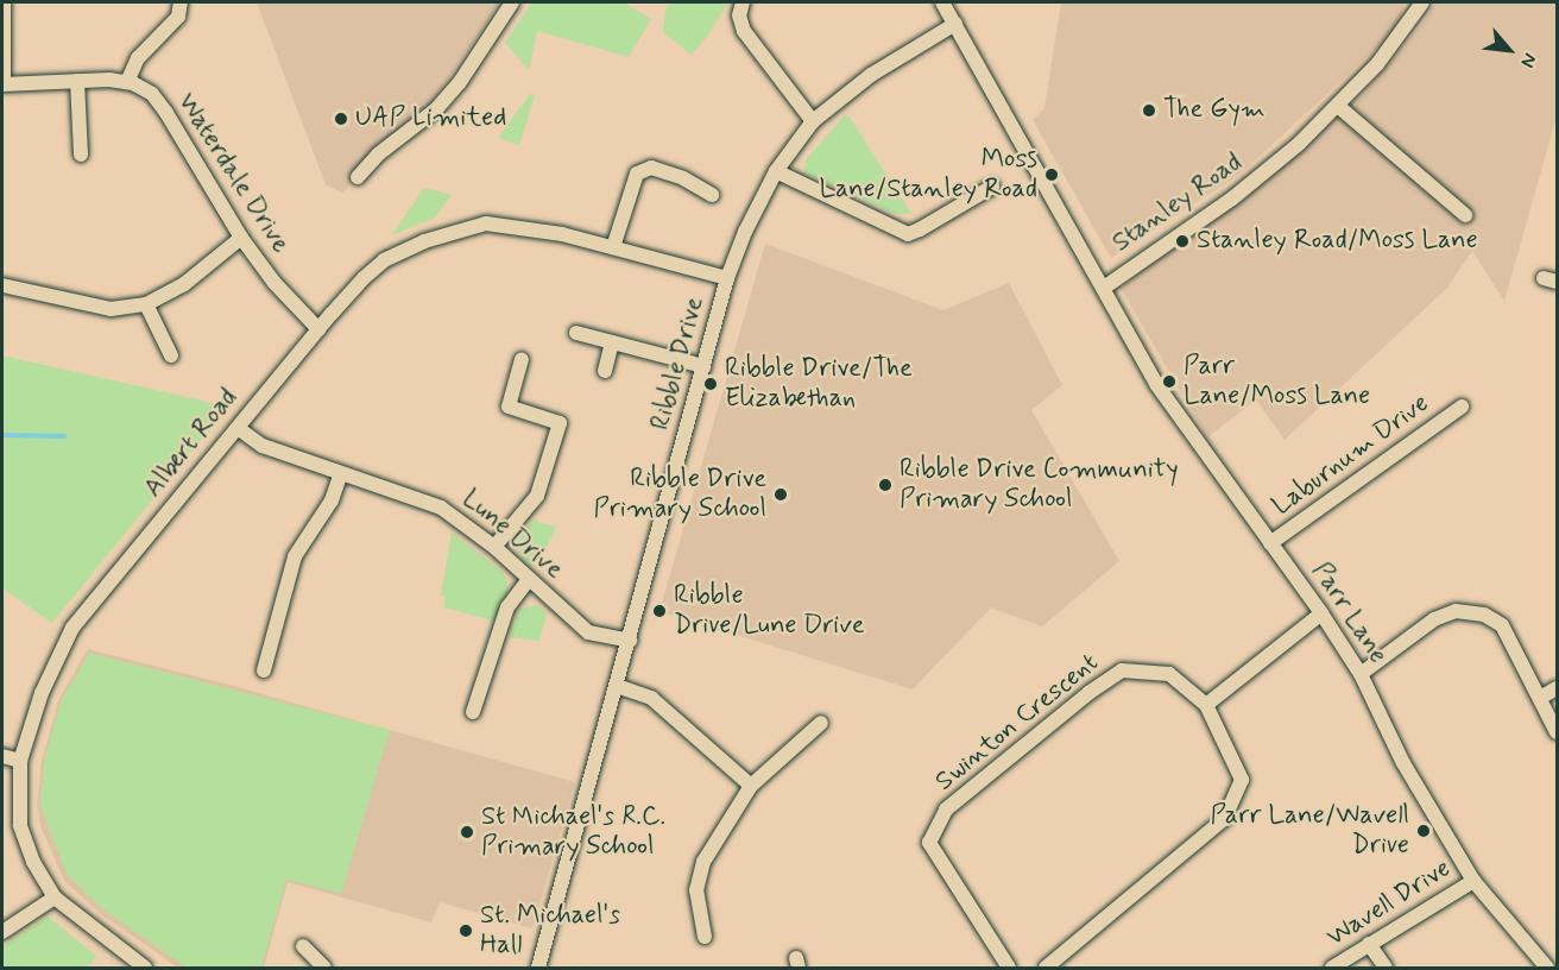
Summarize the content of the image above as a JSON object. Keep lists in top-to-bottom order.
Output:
{
  "streets": {
    "street": [
      "Waterdale Drive",
      "Stanley Road",
      "Ribble Drive",
      "Albert Road",
      "Laburnum Drive",
      "Lune Drive",
      "Parr Lane",
      "Swinton Crescent",
      "Wavell Drive"
    ]
  },
  "crossings": [
    ["Waterdale Drive", "Albert Road"],
    ["Stanley Road", "Parr Lane"],
    ["Ribble Drive", "Albert Road"],
    ["Ribble Drive", "Lune Drive"],
    ["Ribble Drive", "Parr Lane"],
    ["Albert Road", "Lune Drive"],
    ["Laburnum Drive", "Parr Lane"],
    ["Parr Lane", "Wavell Drive"]
  ],
  "places": [
    "The Gym",
    "UAP Limited",
    "Moss Lane/Stanley Road",
    "Stanley Road/Moss Lane",
    "Parr Lane/Moss Lane",
    "Ribble Drive/The Elizabethan",
    "Ribble Drive Community Primary School",
    "Ribble Drive Primary School",
    "Ribble Drive/Lune Drive",
    "Parr Lane/Wavell Drive",
    "St Michael's R.C. Primary School",
    "St. Michael's Hall"
  ],
  "north": "bottom right"
}
